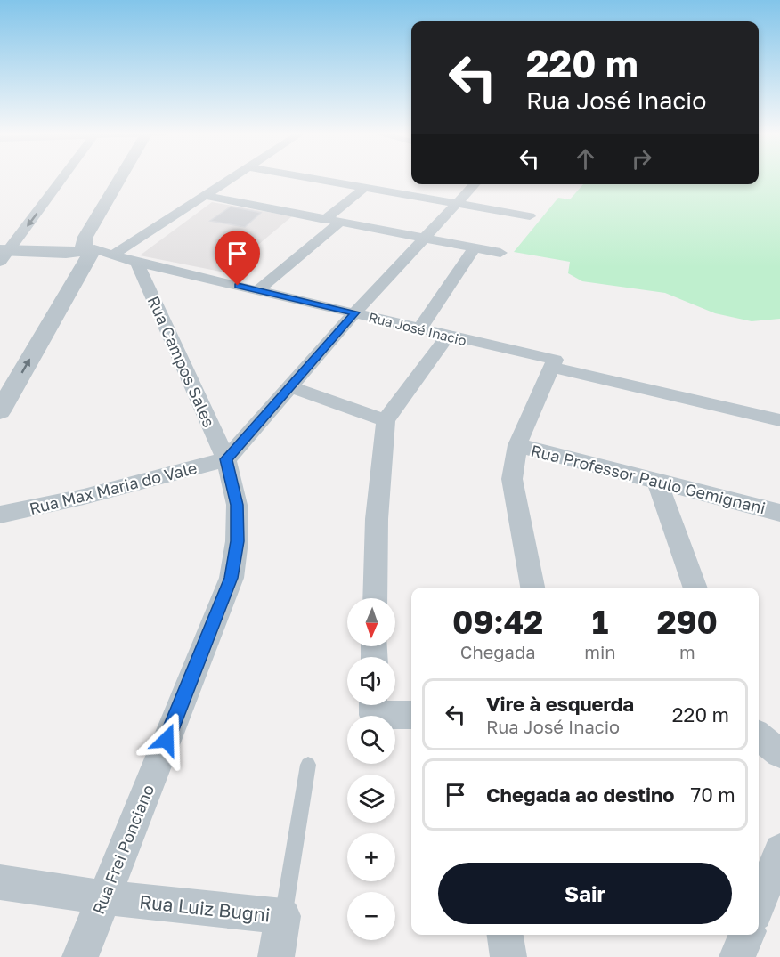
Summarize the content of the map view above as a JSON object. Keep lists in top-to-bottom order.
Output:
{
  "streets": {
    "street": [
      "Rua José Inacio",
      "Rua Campos Sales",
      "Rua Professor Paulo Gemignani",
      "Rua Max Maria do Vale",
      "Rua Frei Ponciano",
      "Rua Luiz Bugni"
    ]
  },
  "crossings": [
    ["Rua José Inacio", "Rua Campos Sales"],
    ["Rua Campos Sales", "Rua Max Maria do Vale"],
    ["Rua Campos Sales", "Rua Frei Ponciano"],
    ["Rua Max Maria do Vale", "Rua Frei Ponciano"],
    ["Rua Frei Ponciano", "Rua Luiz Bugni"]
  ],
  "north": "bottom",
  "page": {
    "turn": ["220 m", "Rua José Inacio"],
    "eta": [
      "09:42",
      "Chegada",
      "1",
      "min",
      "290",
      "m"
    ],
    "map_buttons": ["+", "−"],
    "list": [
      {
        "name": "Vire à esquerda",
        "note": "Rua José Inacio",
        "value": "220 m"
      },
      {
        "name": "Chegada ao destino",
        "value": "70 m"
      }
    ],
    "buttons": "Sair"
  }
}
